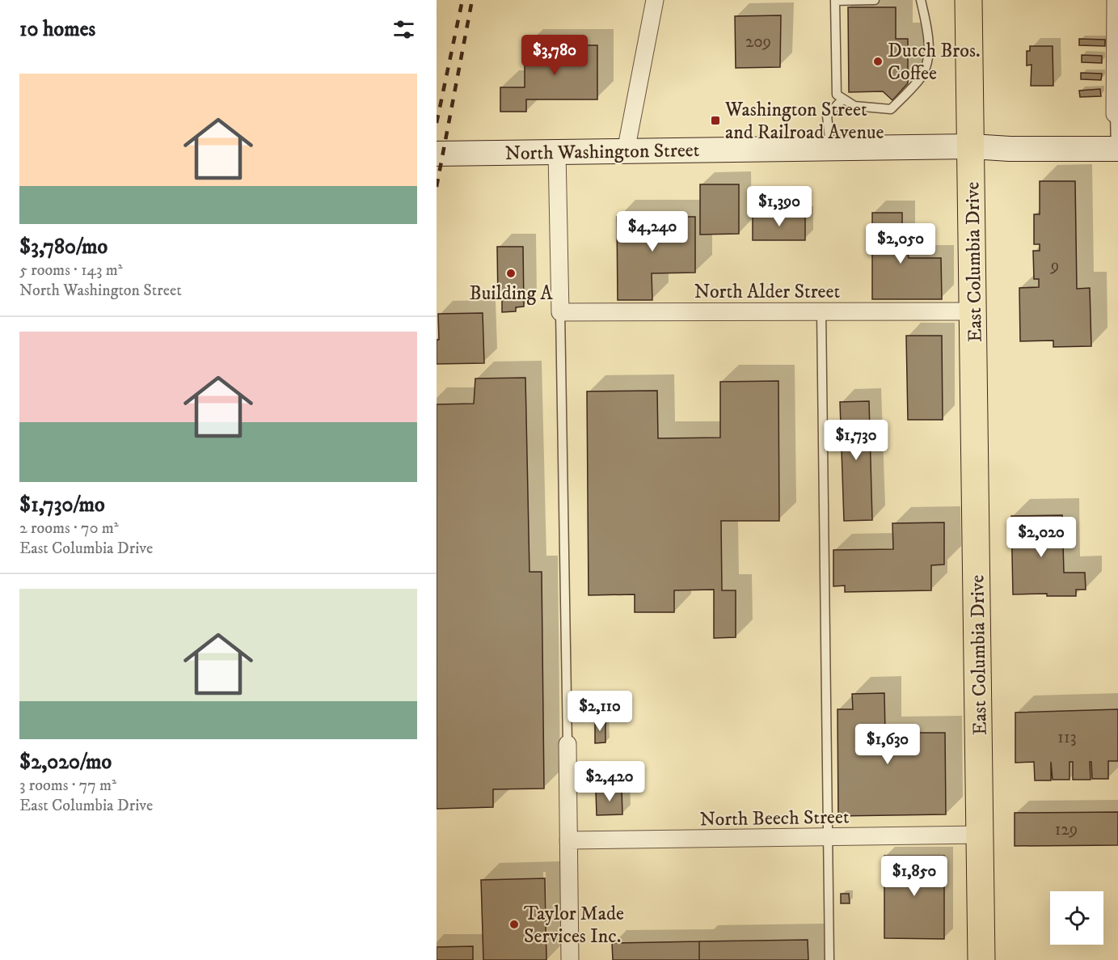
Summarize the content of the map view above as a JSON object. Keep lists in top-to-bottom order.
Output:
{
  "streets": {
    "main road": ["North Washington Street", "East Columbia Drive"],
    "street": ["North Alder Street", "North Beech Street"]
  },
  "crossings": [
    ["North Washington Street", "East Columbia Drive"],
    ["East Columbia Drive", "North Alder Street"],
    ["East Columbia Drive", "North Beech Street"]
  ],
  "places": {
    "other": ["Dutch Bros. Coffee", "Building A", "Taylor Made Services Inc."],
    "transit": ["Washington Street and Railroad Avenue"]
  },
  "house_numbers": [
    "209",
    "9",
    "113",
    "129"
  ],
  "page": {
    "heading": "10 homes",
    "price": [
      "$3,780",
      "$1,390",
      "$4,240",
      "$2,050",
      "$1,730",
      "$2,020",
      "$2,110",
      "$1,630",
      "$2,420",
      "$1,850"
    ],
    "list": [
      {
        "name": "$3,780/mo",
        "note": "5 rooms · 143 m² · North Washington Street"
      },
      {
        "name": "$1,730/mo",
        "note": "2 rooms · 70 m² · East Columbia Drive"
      },
      {
        "name": "$2,020/mo",
        "note": "3 rooms · 77 m² · East Columbia Drive"
      }
    ]
  }
}
